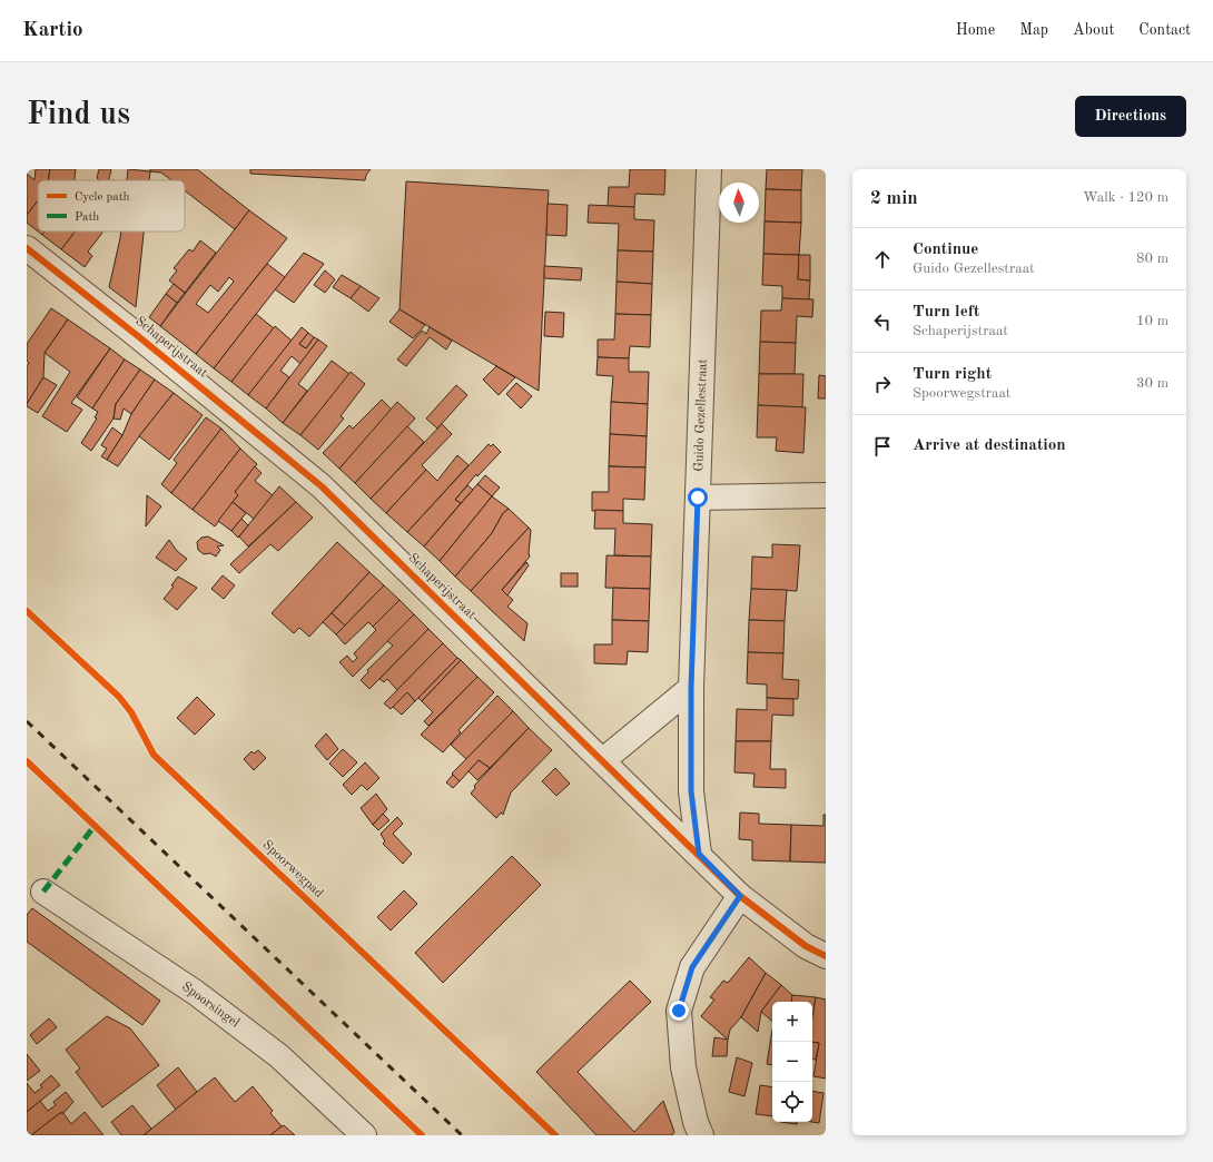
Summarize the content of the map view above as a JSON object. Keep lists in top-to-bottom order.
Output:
{
  "streets": {
    "street": ["Schaperijstraat", "Guido Gezellestraat", "Spoorsingel"],
    "cycle path": ["Spoorwegpad"]
  },
  "crossings": [
    ["Schaperijstraat", "Guido Gezellestraat"]
  ],
  "legend": ["Cycle path", "Path"],
  "north": "top",
  "page": {
    "header": "Kartio",
    "nav": [
      "Home",
      "Map",
      "About",
      "Contact"
    ],
    "buttons": "Directions",
    "title": "Find us",
    "heading": ["2 min", "Walk · 120 m"],
    "list": [
      ["Continue", "Guido Gezellestraat", "80 m"],
      ["Turn left", "Schaperijstraat", "10 m"],
      ["Turn right", "Spoorwegstraat", "30 m"],
      "Arrive at destination"
    ],
    "map_buttons": ["+", "−"]
  }
}
